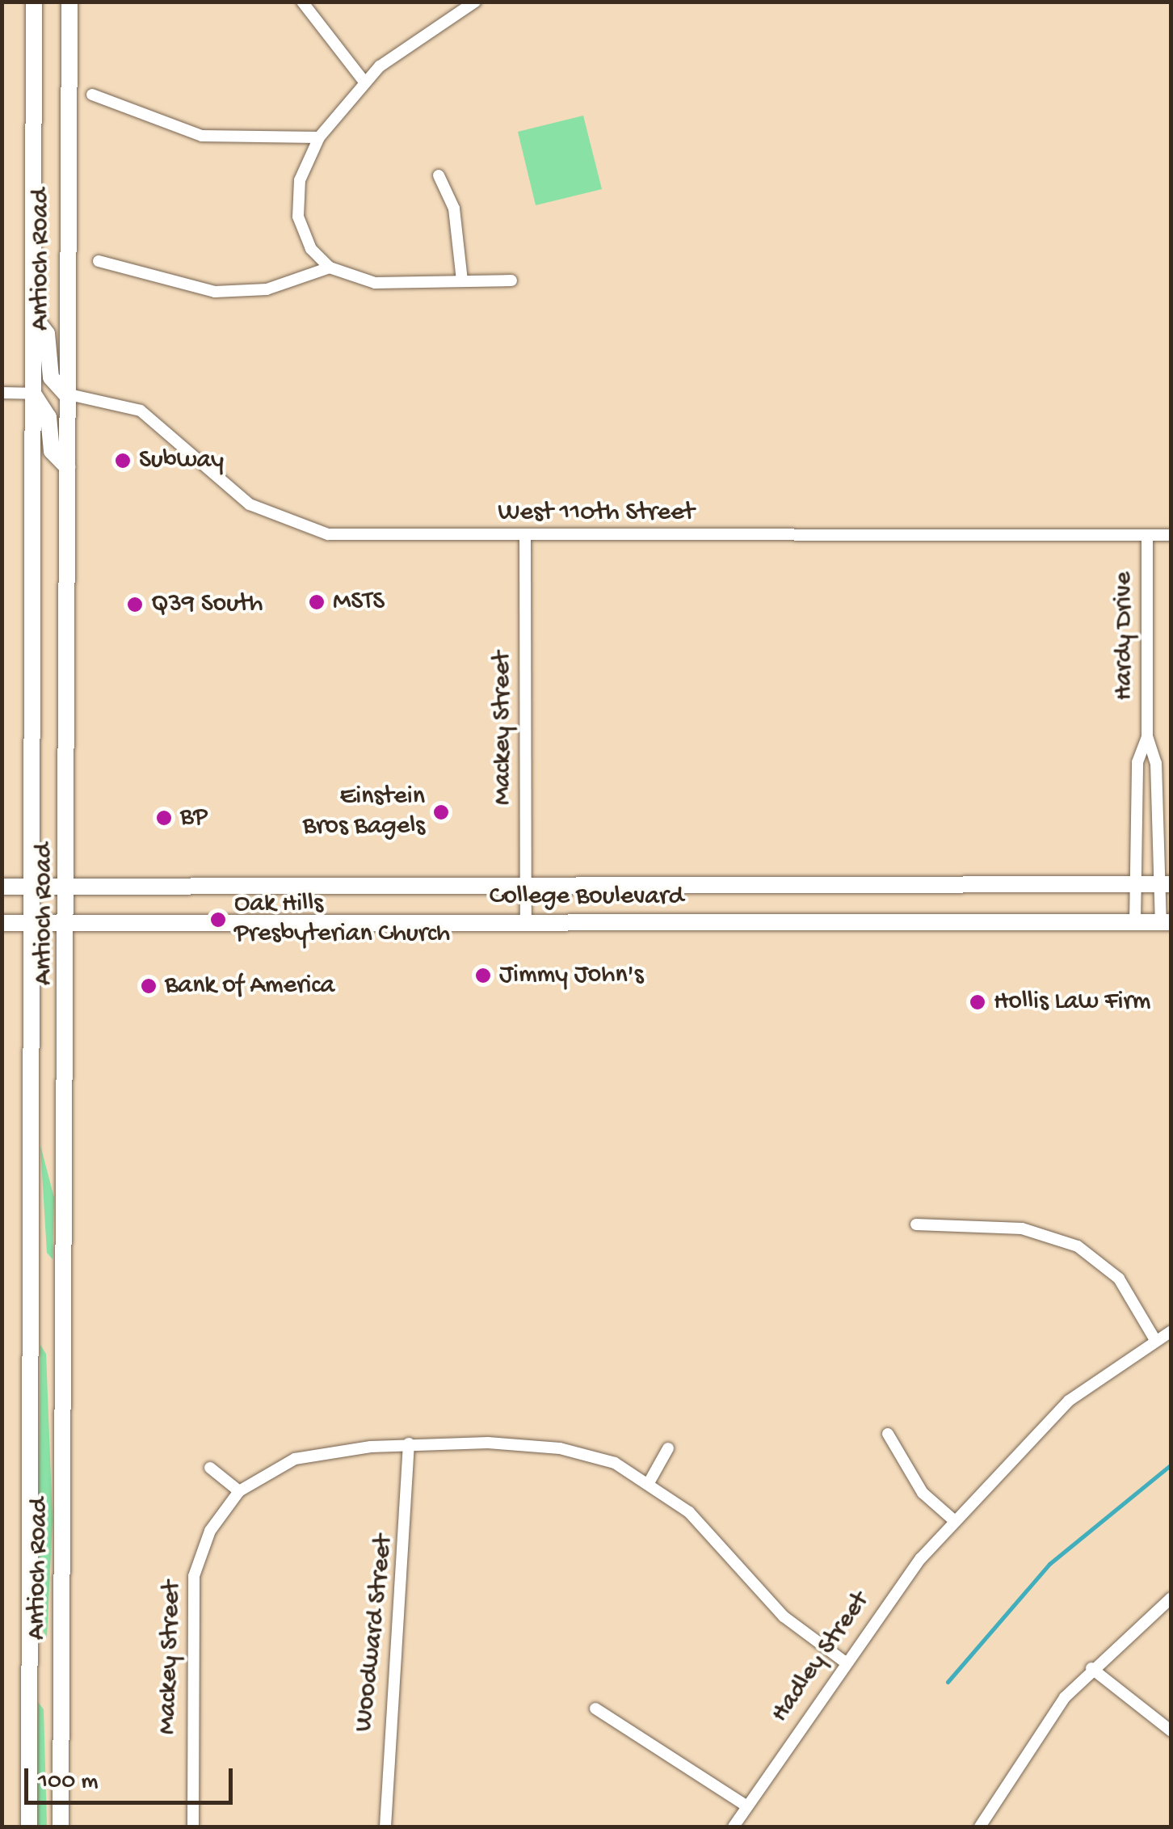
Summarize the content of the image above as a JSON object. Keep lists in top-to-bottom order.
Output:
{
  "streets": {
    "main road": ["Antioch Road", "College Boulevard"],
    "street": [
      "West 110th Street",
      "Hardy Drive",
      "Mackey Street",
      "Woodward Street",
      "Hadley Street"
    ]
  },
  "crossings": [
    ["Antioch Road", "West 110th Street"],
    ["Antioch Road", "College Boulevard"],
    ["West 110th Street", "Hardy Drive"],
    ["West 110th Street", "Mackey Street"],
    ["Hardy Drive", "College Boulevard"],
    ["Mackey Street", "College Boulevard"]
  ],
  "places": [
    "Subway",
    "MSTS",
    "Q39 South",
    "Einstein Bros Bagels",
    "BP",
    "Oak Hills Presbyterian Church",
    "Jimmy John's",
    "Bank of America",
    "Hollis Law Firm"
  ],
  "scale_bar": "100 m"
}
